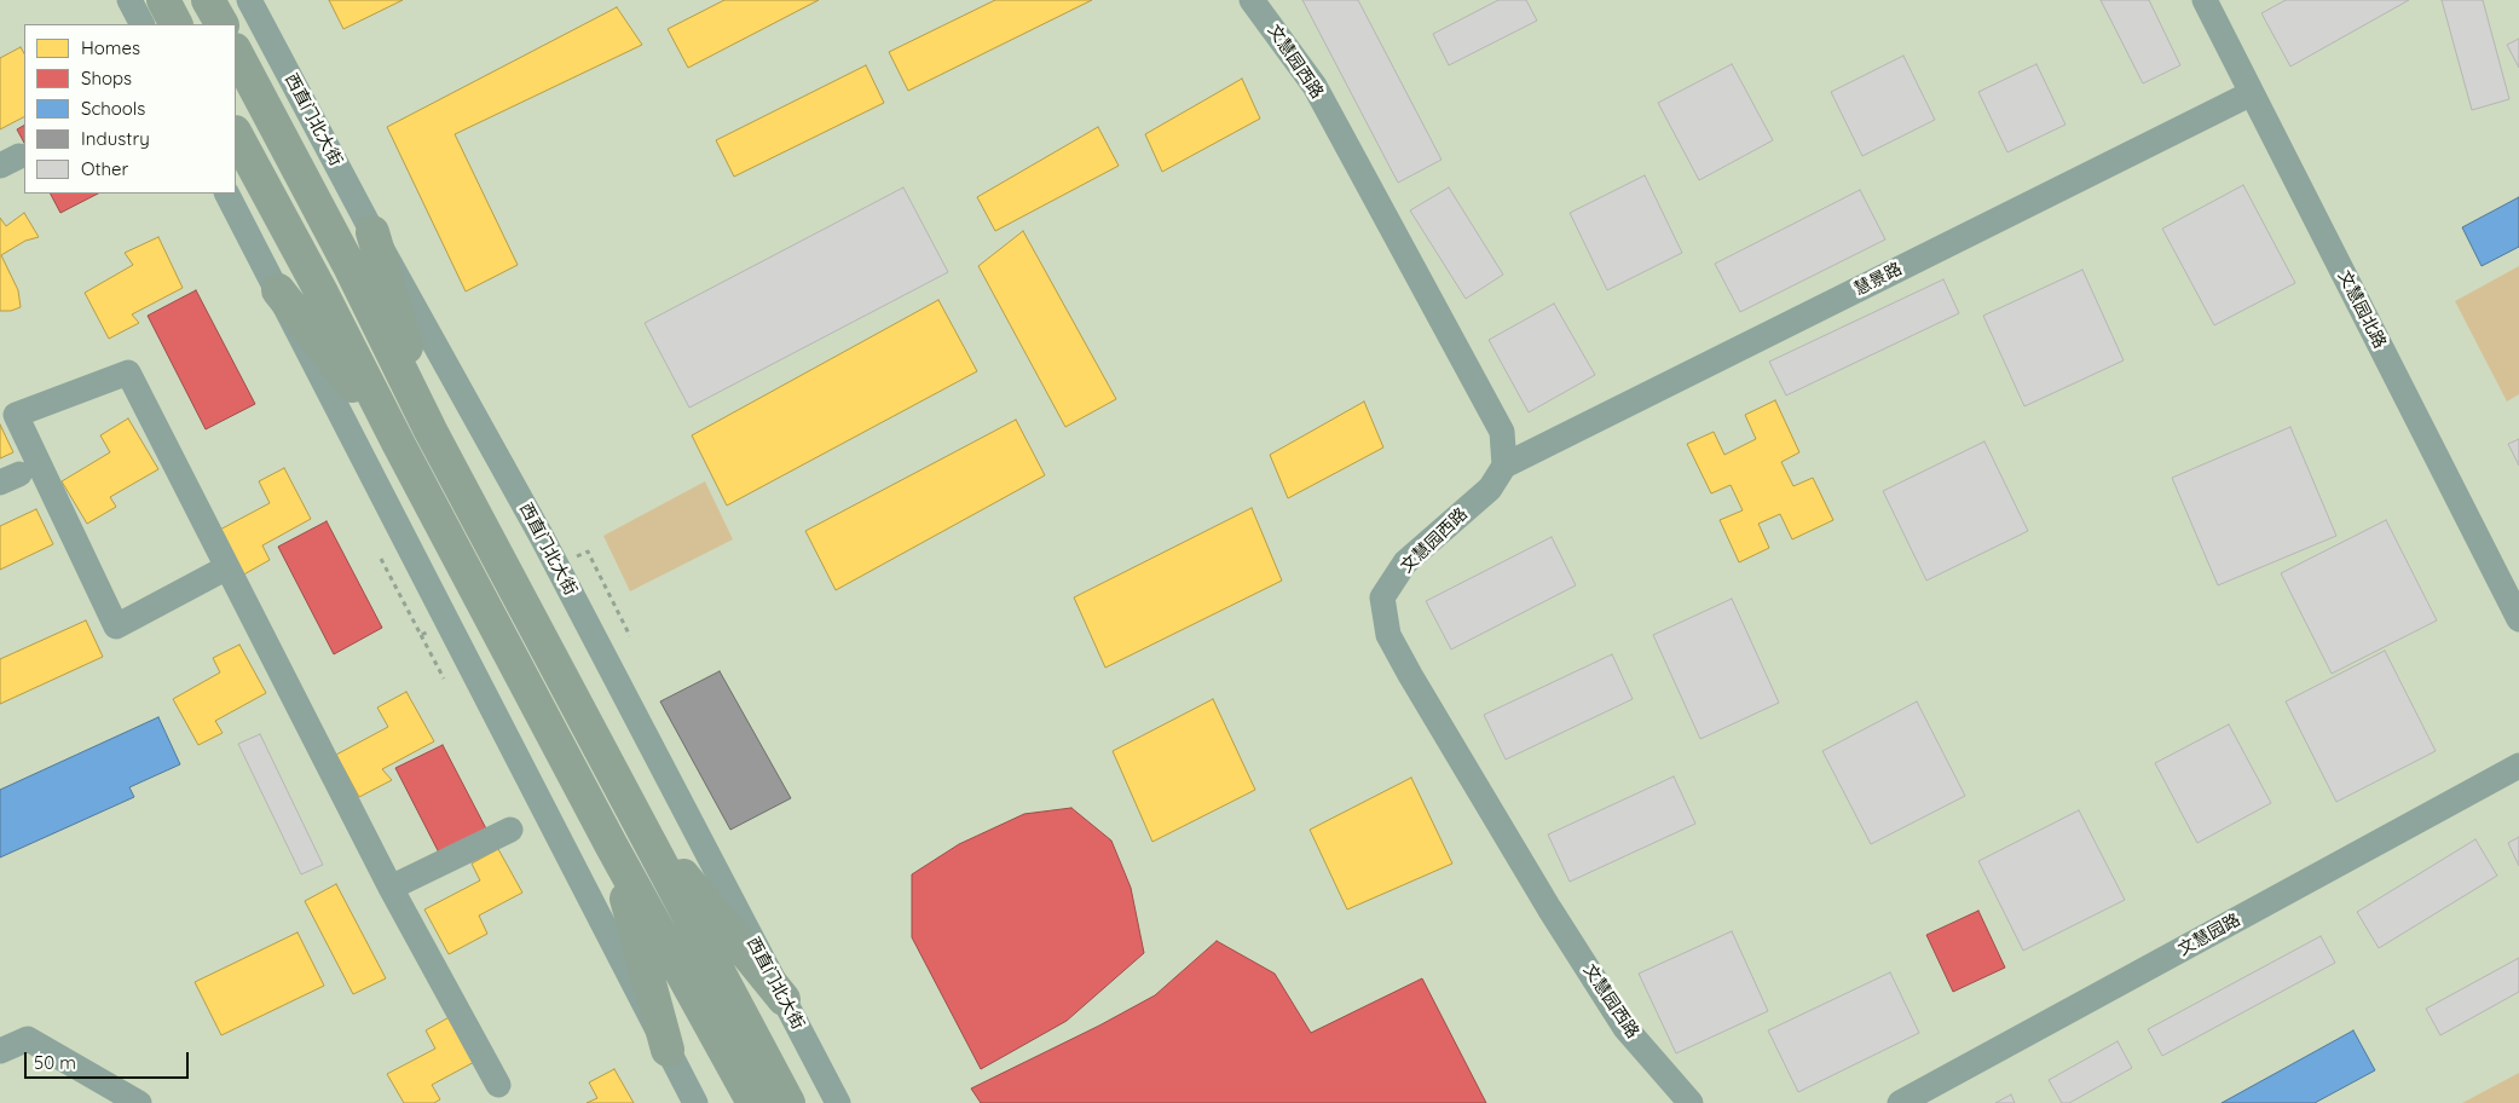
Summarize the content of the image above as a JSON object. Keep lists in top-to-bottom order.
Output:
{
  "streets": {
    "street": [
      "文慧园西路",
      "西直门北大街",
      "慧景路",
      "文慧园北路",
      "文慧园路"
    ]
  },
  "crossings": [
    ["文慧园西路", "慧景路"],
    ["慧景路", "文慧园北路"]
  ],
  "legend": [
    "Homes",
    "Shops",
    "Schools",
    "Industry",
    "Other"
  ],
  "scale_bar": "50 m"
}
